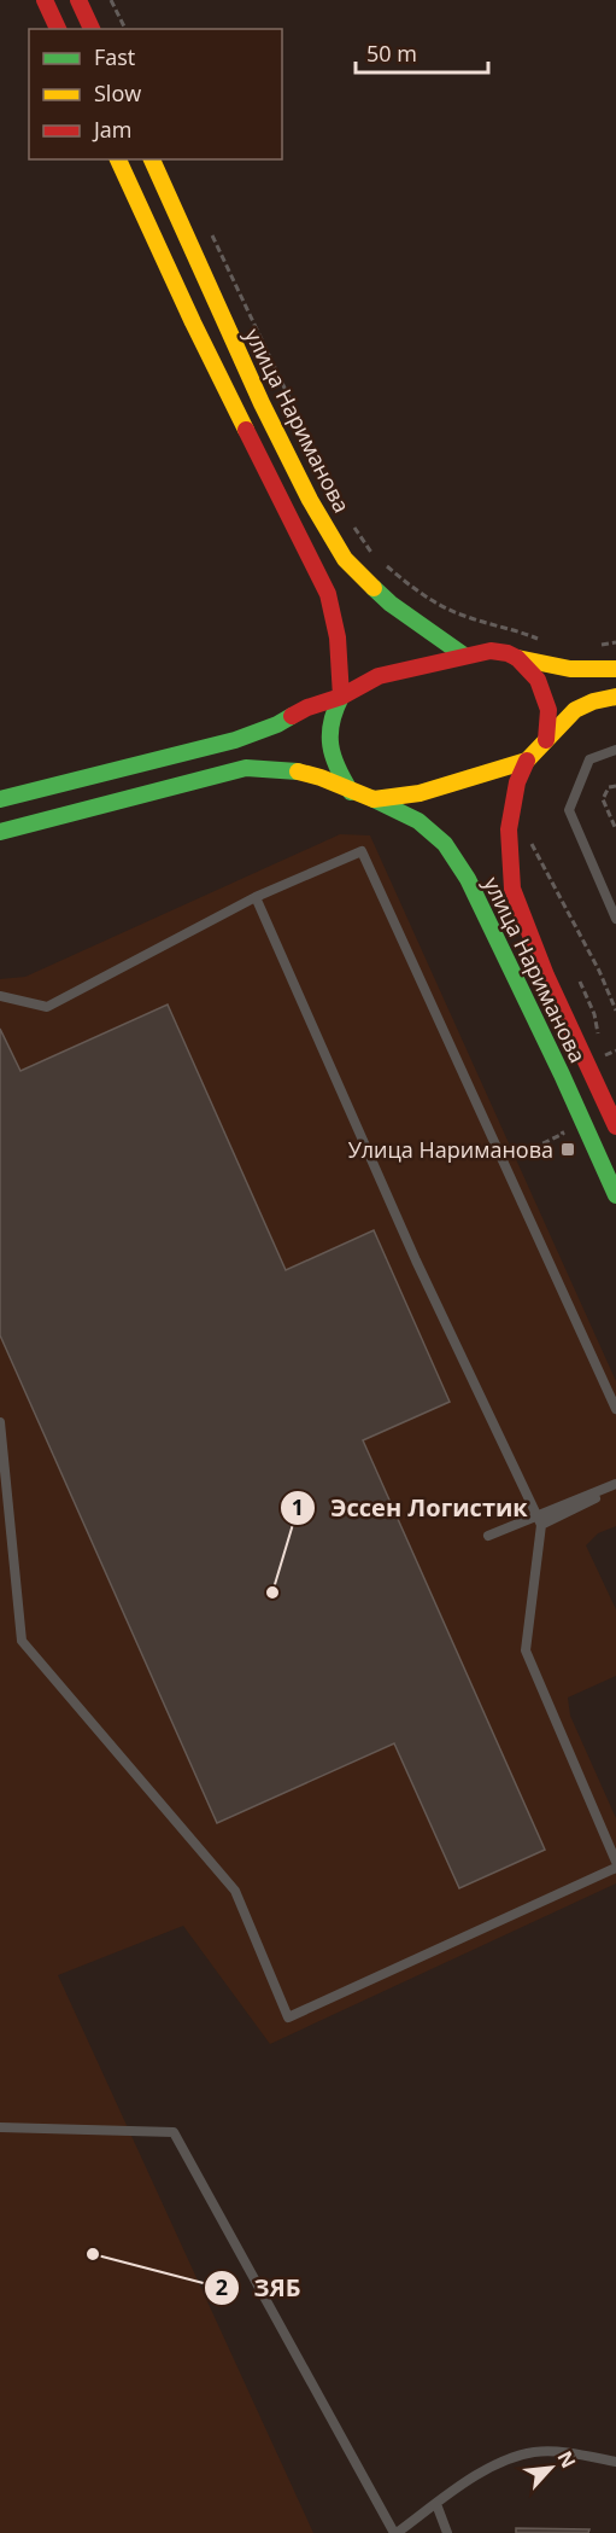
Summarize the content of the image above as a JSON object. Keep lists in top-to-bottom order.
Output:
{
  "streets": {
    "main road": ["улица Нариманова"]
  },
  "places": {
    "transit": ["Улица Нариманова"],
    "other": ["Эссен Логистик", "ЗЯБ"]
  },
  "legend": ["Fast", "Slow", "Jam"],
  "scale_bar": "50 m",
  "north": "top right"
}
